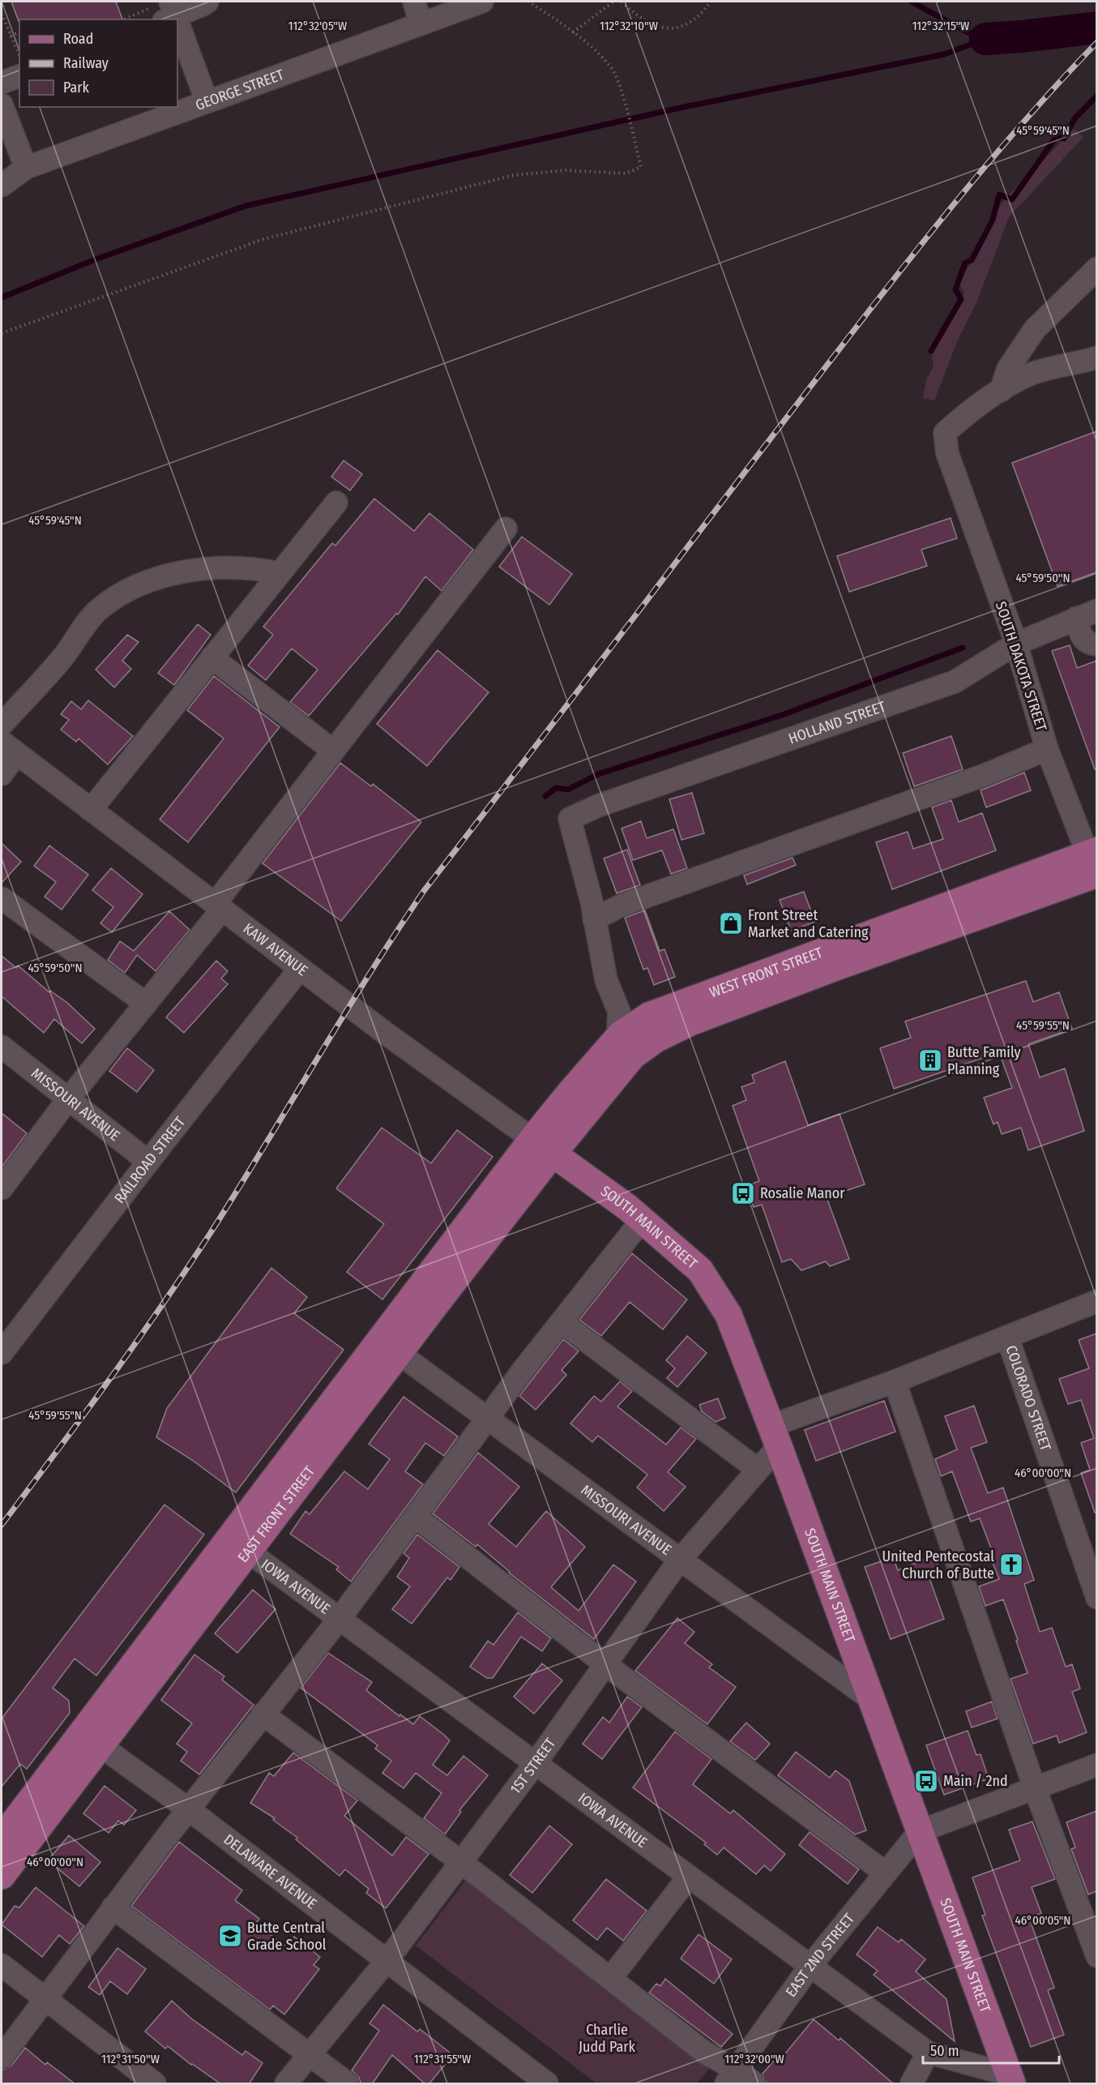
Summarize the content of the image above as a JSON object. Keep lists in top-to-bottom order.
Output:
{
  "streets": {
    "main road": ["WEST FRONT STREET", "SOUTH MAIN STREET", "EAST FRONT STREET"],
    "street": [
      "GEORGE STREET",
      "SOUTH DAKOTA STREET",
      "HOLLAND STREET",
      "KAW AVENUE",
      "MISSOURI AVENUE",
      "RAILROAD STREET",
      "COLORADO STREET",
      "IOWA AVENUE",
      "1ST STREET",
      "DELAWARE AVENUE",
      "EAST 2ND STREET"
    ]
  },
  "crossings": [
    ["SOUTH DAKOTA STREET", "HOLLAND STREET"],
    ["SOUTH DAKOTA STREET", "WEST FRONT STREET"],
    ["KAW AVENUE", "WEST FRONT STREET"],
    ["KAW AVENUE", "RAILROAD STREET"],
    ["KAW AVENUE", "SOUTH MAIN STREET"],
    ["KAW AVENUE", "EAST FRONT STREET"],
    ["WEST FRONT STREET", "SOUTH MAIN STREET"],
    ["WEST FRONT STREET", "EAST FRONT STREET"],
    ["MISSOURI AVENUE", "RAILROAD STREET"],
    ["MISSOURI AVENUE", "SOUTH MAIN STREET"],
    ["MISSOURI AVENUE", "EAST FRONT STREET"],
    ["MISSOURI AVENUE", "1ST STREET"],
    ["SOUTH MAIN STREET", "EAST FRONT STREET"],
    ["SOUTH MAIN STREET", "IOWA AVENUE"],
    ["SOUTH MAIN STREET", "1ST STREET"],
    ["SOUTH MAIN STREET", "EAST 2ND STREET"],
    ["EAST FRONT STREET", "IOWA AVENUE"],
    ["EAST FRONT STREET", "DELAWARE AVENUE"],
    ["IOWA AVENUE", "1ST STREET"],
    ["IOWA AVENUE", "EAST 2ND STREET"],
    ["1ST STREET", "DELAWARE AVENUE"]
  ],
  "parks": ["Charlie Judd Park"],
  "places": {
    "shop": ["Front Street Market and Catering"],
    "building": ["Butte Family Planning"],
    "bus stop": ["Rosalie Manor", "Main / 2nd"],
    "church": ["United Pentecostal Church of Butte"],
    "school or university": ["Butte Central Grade School"]
  },
  "legend": ["Road", "Railway", "Park"],
  "scale_bar": "50 m",
  "coordinates": [
    "112°32'05\"W",
    "112°32'10\"W",
    "112°32'15\"W",
    "45°59'45\"N",
    "45°59'50\"N",
    "45°59'55\"N",
    "46°00'00\"N",
    "46°00'05\"N",
    "112°31'50\"W",
    "112°31'55\"W",
    "112°32'00\"W"
  ]
}
